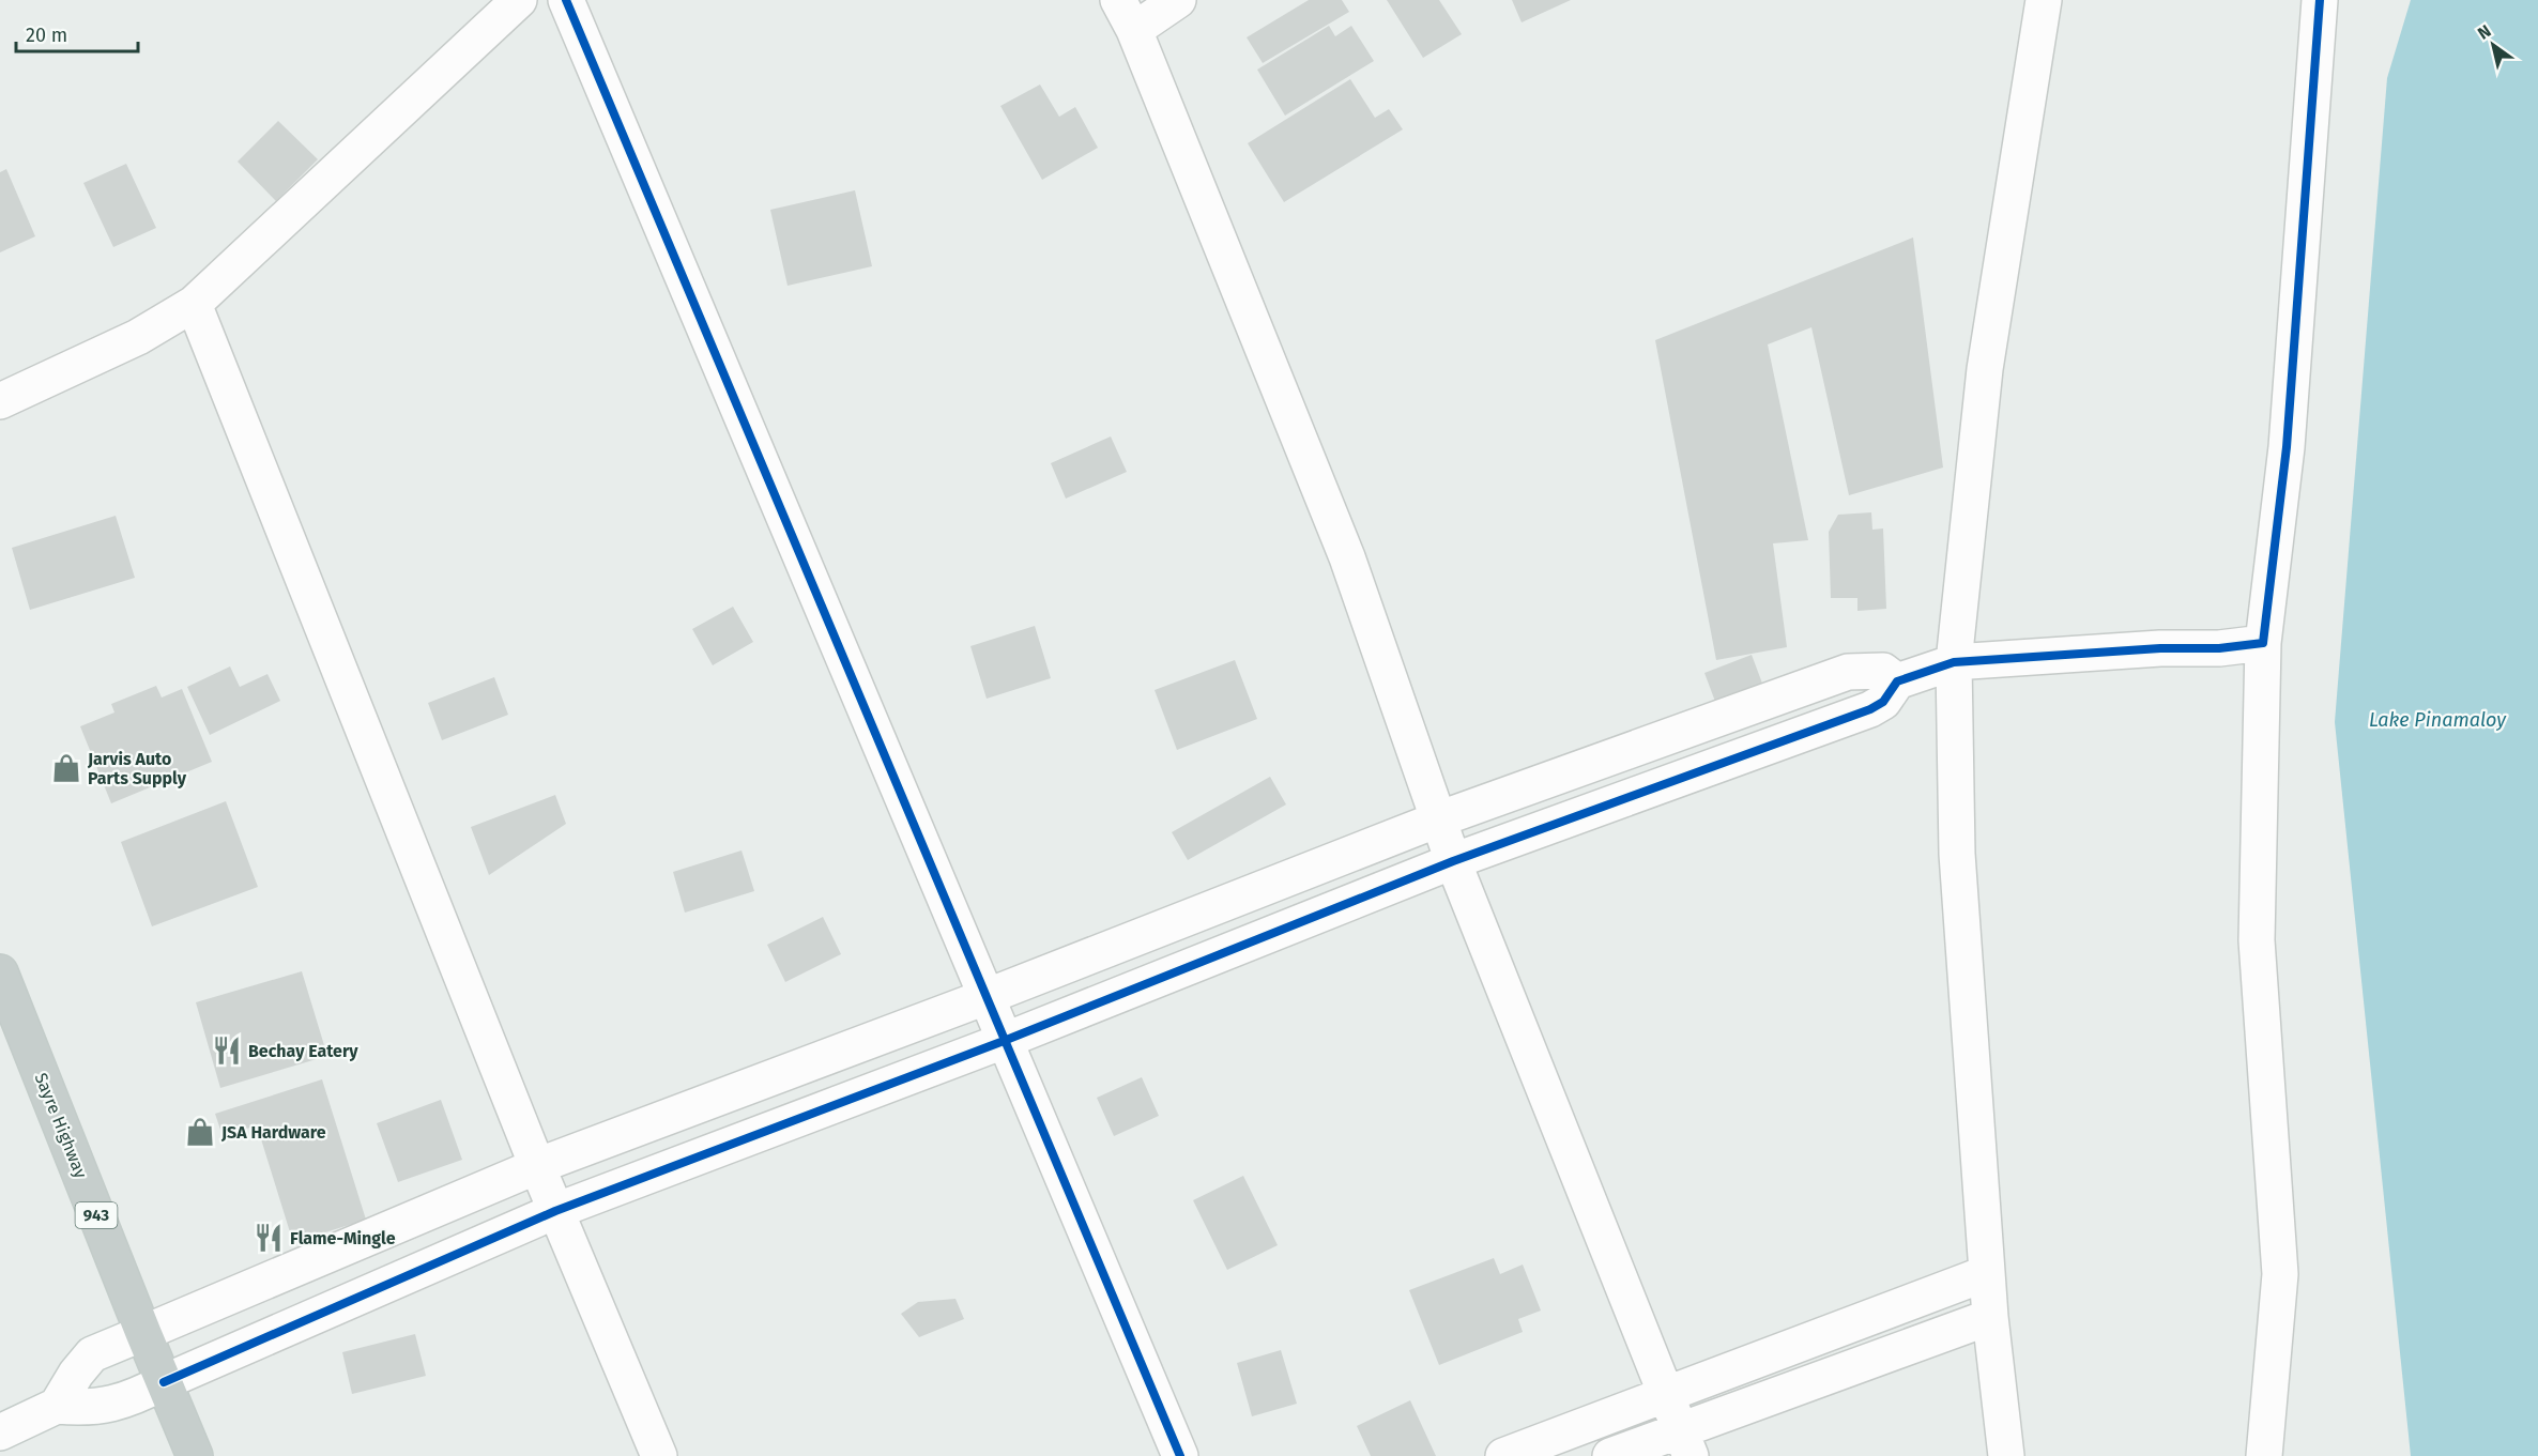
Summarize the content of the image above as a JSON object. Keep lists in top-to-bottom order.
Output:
{
  "streets": {
    "highway": ["Sayre Highway", "943"]
  },
  "water": ["Lake Pinamaloy"],
  "places": {
    "shop": ["Jarvis Auto Parts Supply", "JSA Hardware"],
    "restaurant": ["Bechay Eatery", "Flame-Mingle"]
  },
  "scale_bar": "20 m",
  "north": "top left"
}
